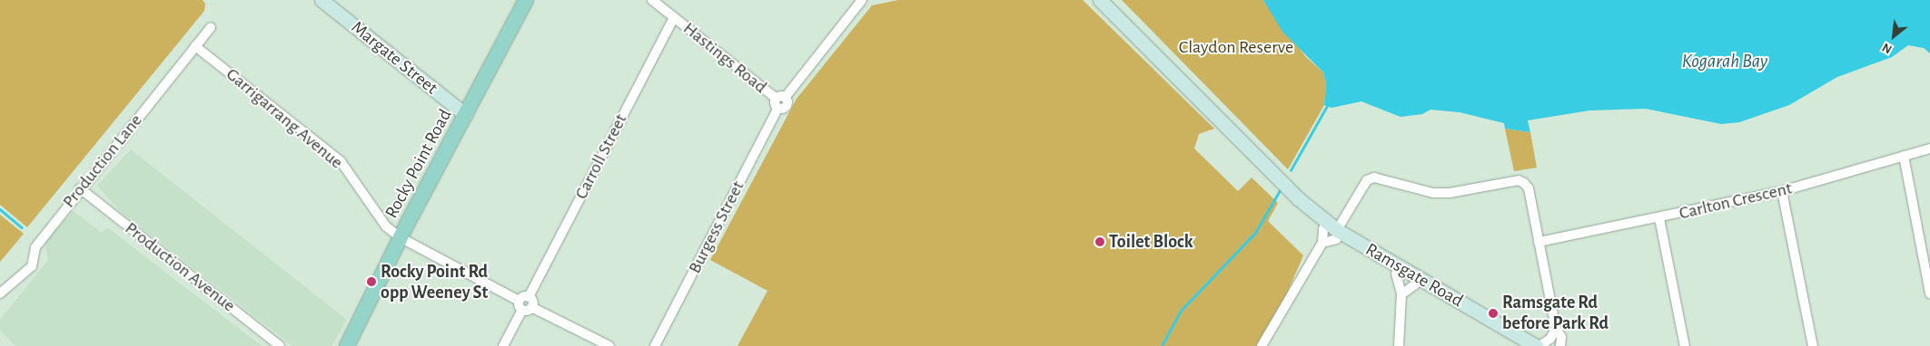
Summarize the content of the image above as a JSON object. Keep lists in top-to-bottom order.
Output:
{
  "streets": {
    "main road": ["Margate Street", "Rocky Point Road", "Ramsgate Road"],
    "street": [
      "Hastings Road",
      "Garrigarrang Avenue",
      "Carroll Street",
      "Production Lane",
      "Carlton Crescent",
      "Burgess Street",
      "Production Avenue"
    ]
  },
  "crossings": [
    ["Margate Street", "Rocky Point Road"],
    ["Hastings Road", "Carroll Street"],
    ["Hastings Road", "Burgess Street"],
    ["Garrigarrang Avenue", "Carroll Street"],
    ["Garrigarrang Avenue", "Production Lane"],
    ["Garrigarrang Avenue", "Rocky Point Road"],
    ["Production Lane", "Production Avenue"]
  ],
  "water": ["Kogarah Bay"],
  "parks": ["Claydon Reserve"],
  "places": ["Toilet Block", "Rocky Point Rd opp Weeney St", "Ramsgate Rd before Park Rd"],
  "north": "bottom left"
}
